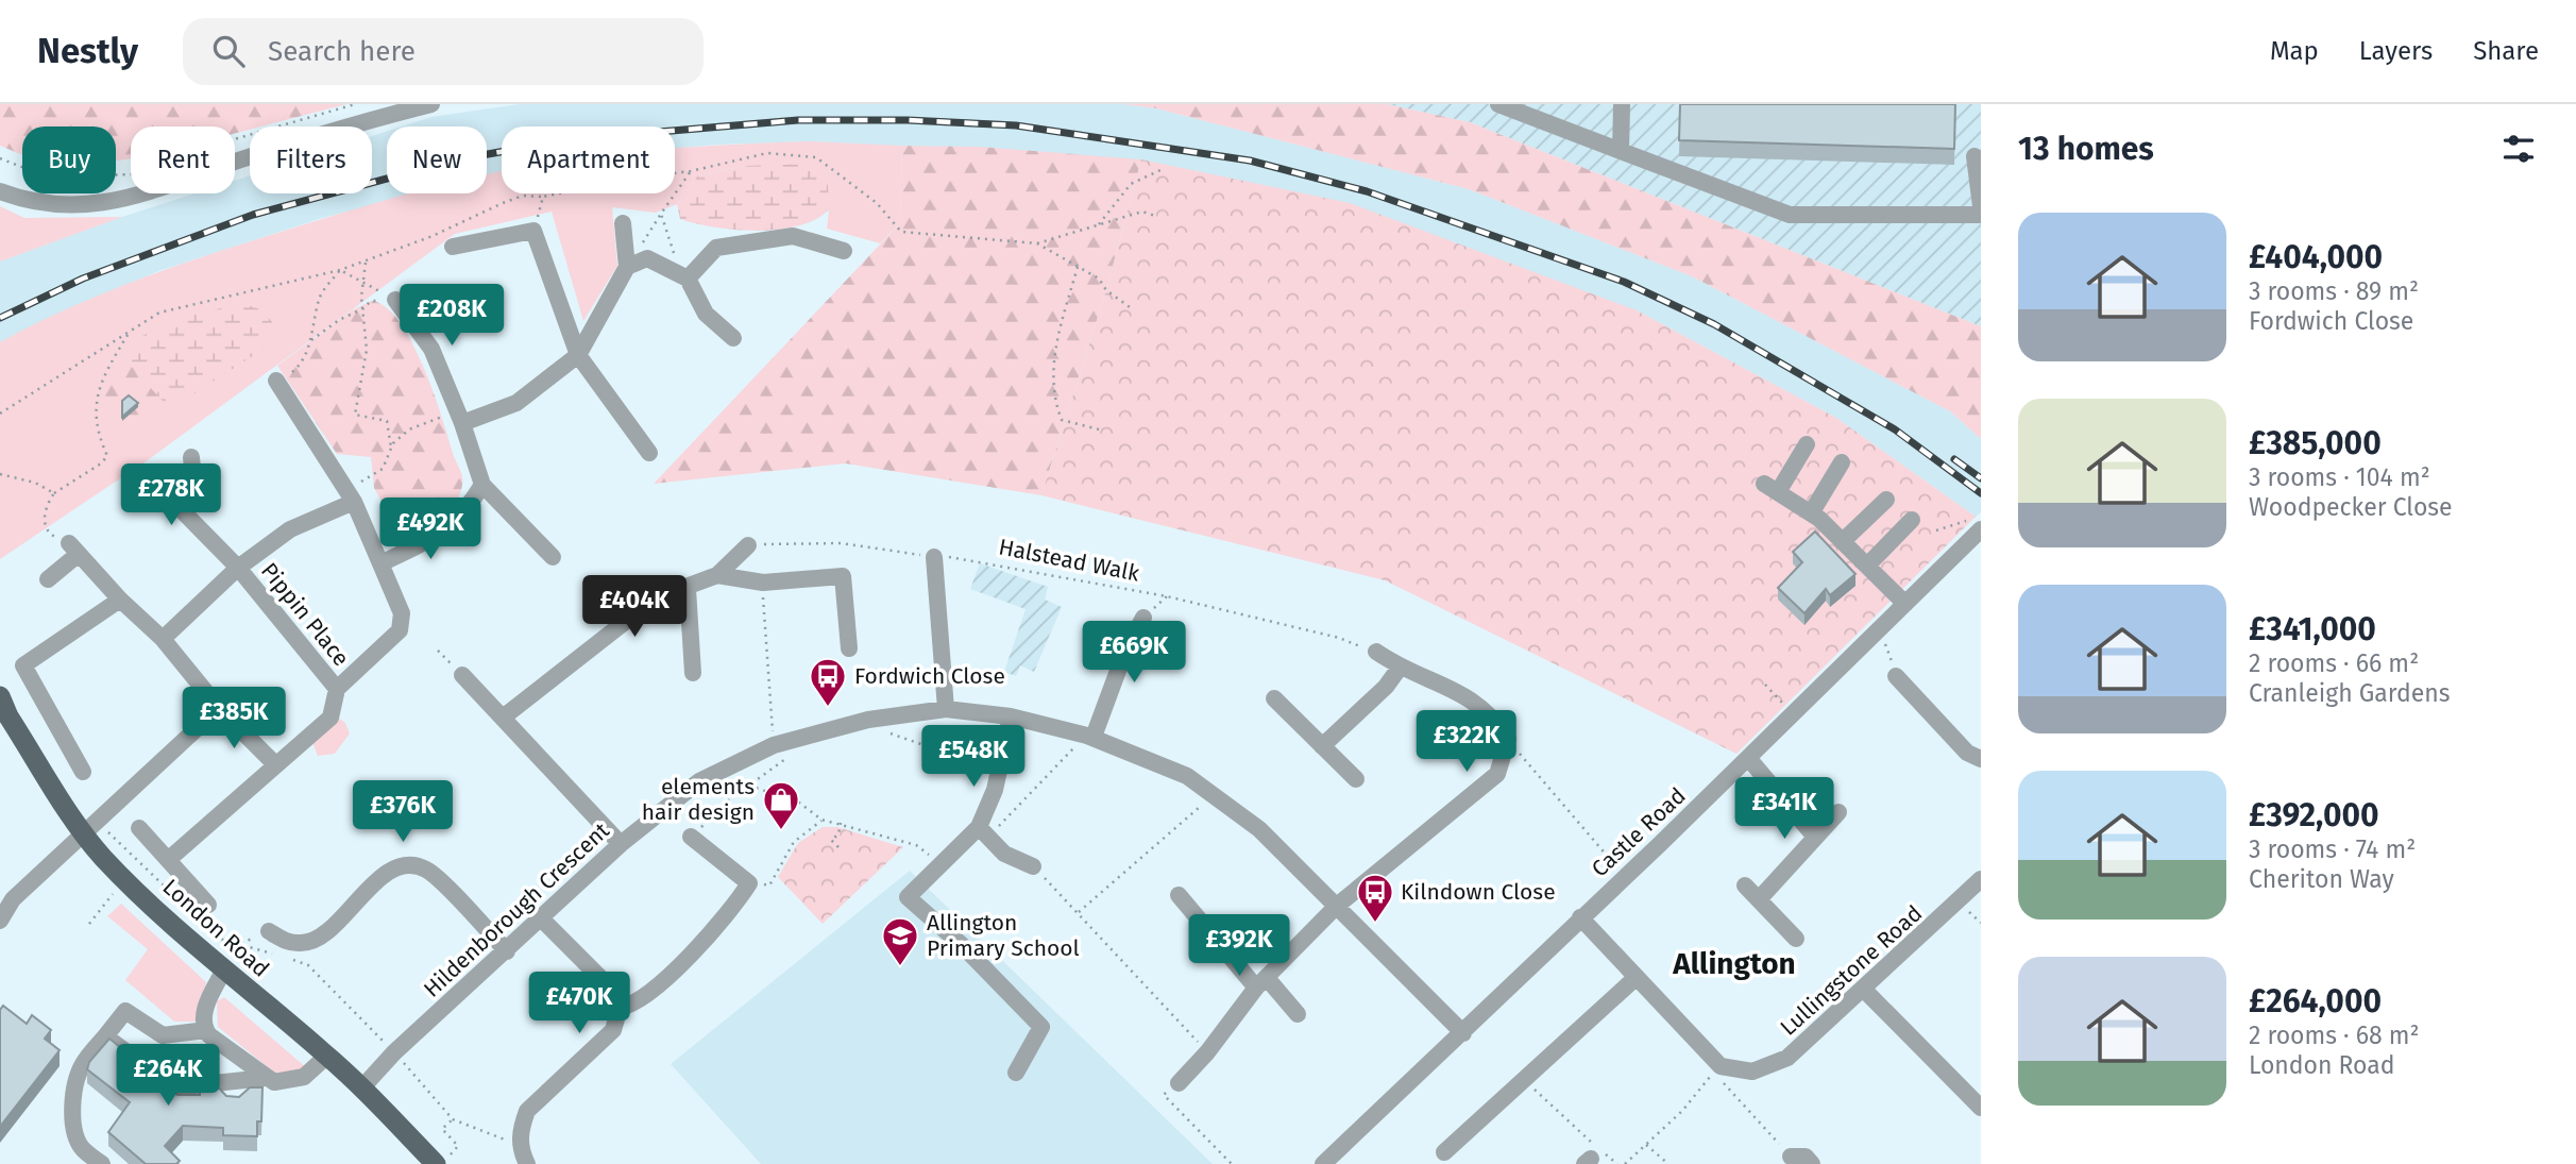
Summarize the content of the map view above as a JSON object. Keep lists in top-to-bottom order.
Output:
{
  "streets": {
    "main road": ["London Road"],
    "street": [
      "Pippin Place",
      "Castle Road",
      "Hildenborough Crescent",
      "Lullingstone Road"
    ],
    "path": ["Halstead Walk"]
  },
  "crossings": [
    ["Castle Road", "Hildenborough Crescent"],
    ["Hildenborough Crescent", "London Road"]
  ],
  "districts": ["Allington"],
  "places": {
    "bus stop": ["Fordwich Close", "Kilndown Close"],
    "shop": ["elements hair design"],
    "school or university": ["Allington Primary School"]
  },
  "page": {
    "header": "Nestly",
    "search": "Search here",
    "nav": ["Map", "Layers", "Share"],
    "heading": "13 homes",
    "chip": [
      "Buy",
      "Rent",
      "Filters",
      "New",
      "Apartment"
    ],
    "list": [
      {
        "name": "£404,000",
        "note": "3 rooms · 89 m² · Fordwich Close"
      },
      {
        "name": "£385,000",
        "note": "3 rooms · 104 m² · Woodpecker Close"
      },
      {
        "name": "£341,000",
        "note": "2 rooms · 66 m² · Cranleigh Gardens"
      },
      {
        "name": "£392,000",
        "note": "3 rooms · 74 m² · Cheriton Way"
      },
      {
        "name": "£264,000",
        "note": "2 rooms · 68 m² · London Road"
      }
    ],
    "price": [
      "£208K",
      "£278K",
      "£492K",
      "£404K",
      "£669K",
      "£385K",
      "£322K",
      "£548K",
      "£341K",
      "£376K",
      "£392K",
      "£470K",
      "£264K"
    ]
  }
}
